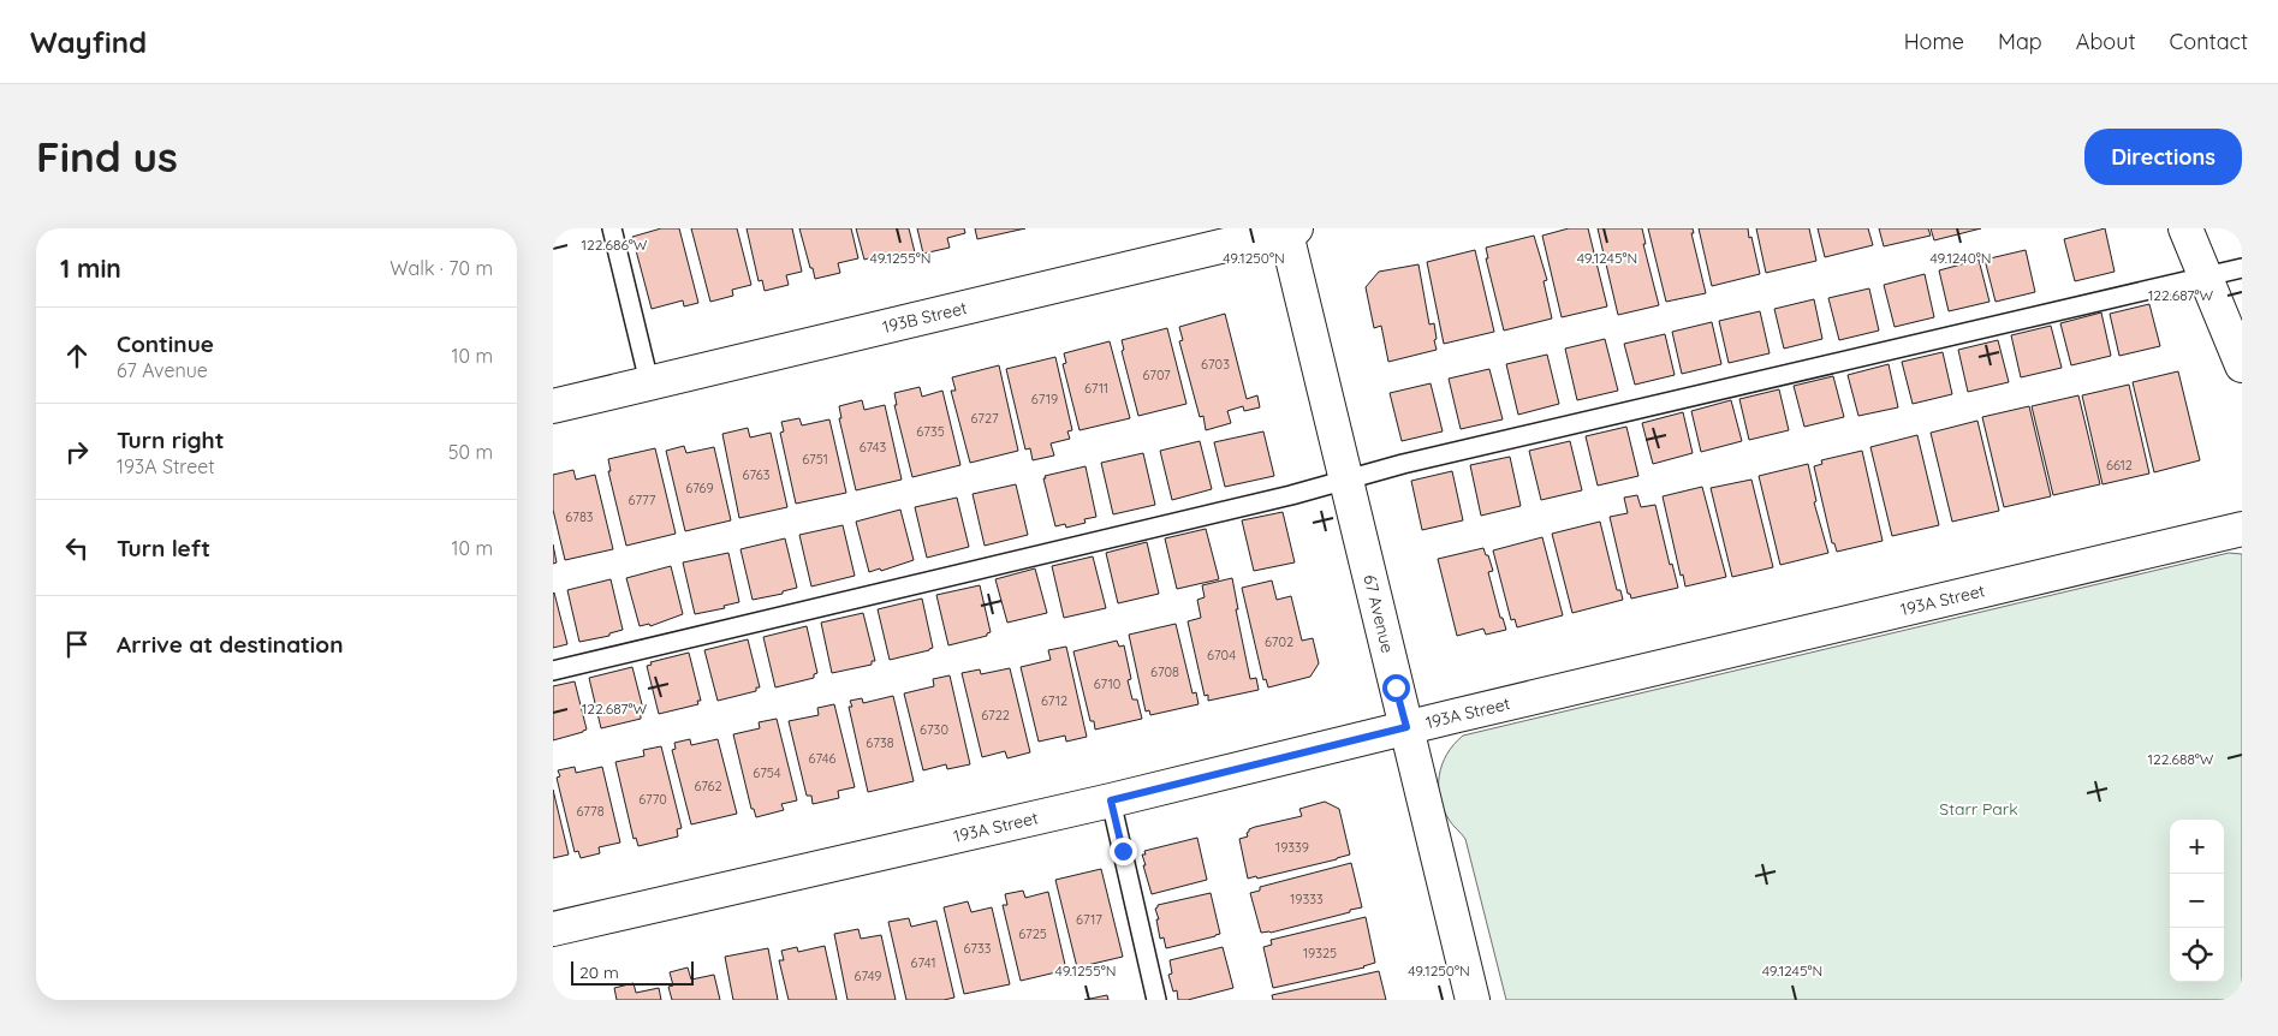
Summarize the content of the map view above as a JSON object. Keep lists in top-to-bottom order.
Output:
{
  "streets": {
    "street": ["193B Street", "193A Street", "67 Avenue"]
  },
  "crossings": [
    ["193B Street", "67 Avenue"],
    ["193A Street", "67 Avenue"]
  ],
  "parks": ["Starr Park"],
  "house_numbers": [
    "6703",
    "6707",
    "6711",
    "6719",
    "6727",
    "6735",
    "6743",
    "6751",
    "6612",
    "6763",
    "6769",
    "6777",
    "6783",
    "6702",
    "6704",
    "6708",
    "6710",
    "6712",
    "6722",
    "6730",
    "6738",
    "6746",
    "6754",
    "6762",
    "6770",
    "6778",
    "19339",
    "19333",
    "6717",
    "6725",
    "6733",
    "19325",
    "6741",
    "6749"
  ],
  "scale_bar": "20 m",
  "page": {
    "header": "Wayfind",
    "nav": [
      "Home",
      "Map",
      "About",
      "Contact"
    ],
    "buttons": "Directions",
    "title": "Find us",
    "heading": ["1 min", "Walk · 70 m"],
    "list": [
      ["Continue", "67 Avenue", "10 m"],
      ["Turn right", "193A Street", "50 m"],
      ["Turn left", "10 m"],
      "Arrive at destination"
    ],
    "map_buttons": ["+", "−"],
    "scale": "20 m"
  },
  "coordinates": [
    "122.686°W",
    "49.1255°N",
    "49.1250°N",
    "49.1245°N",
    "49.1240°N",
    "122.687°W",
    "122.688°W"
  ]
}
